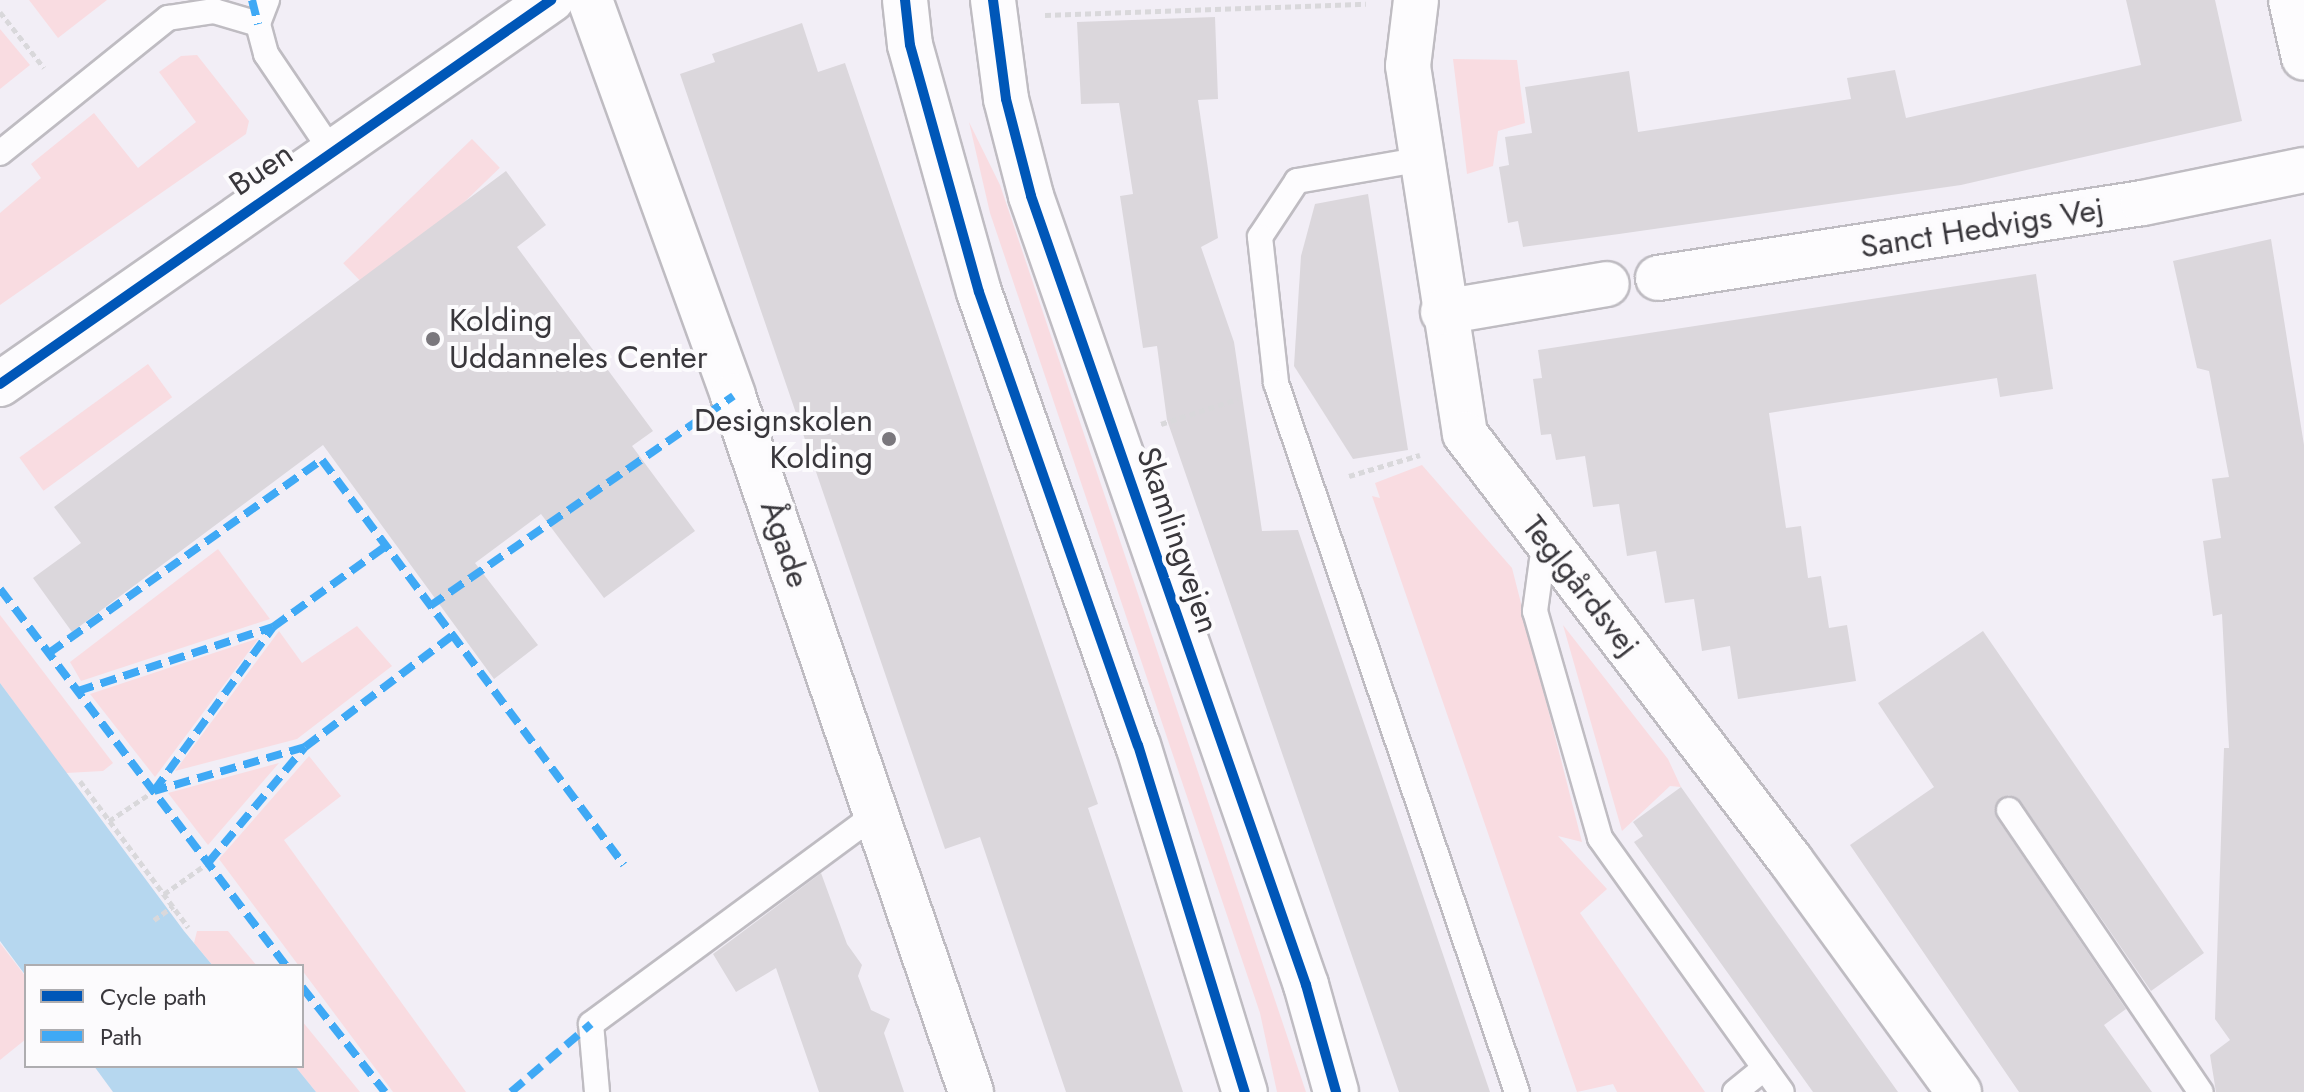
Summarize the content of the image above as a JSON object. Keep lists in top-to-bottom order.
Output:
{
  "streets": {
    "street": [
      "Buen",
      "Sanct Hedvigs Vej",
      "Skamlingvejen",
      "Ågade",
      "Teglgårdsvej"
    ]
  },
  "places": ["Kolding Uddanneles Center", "Designskolen Kolding"],
  "legend": ["Cycle path", "Path"]
}
